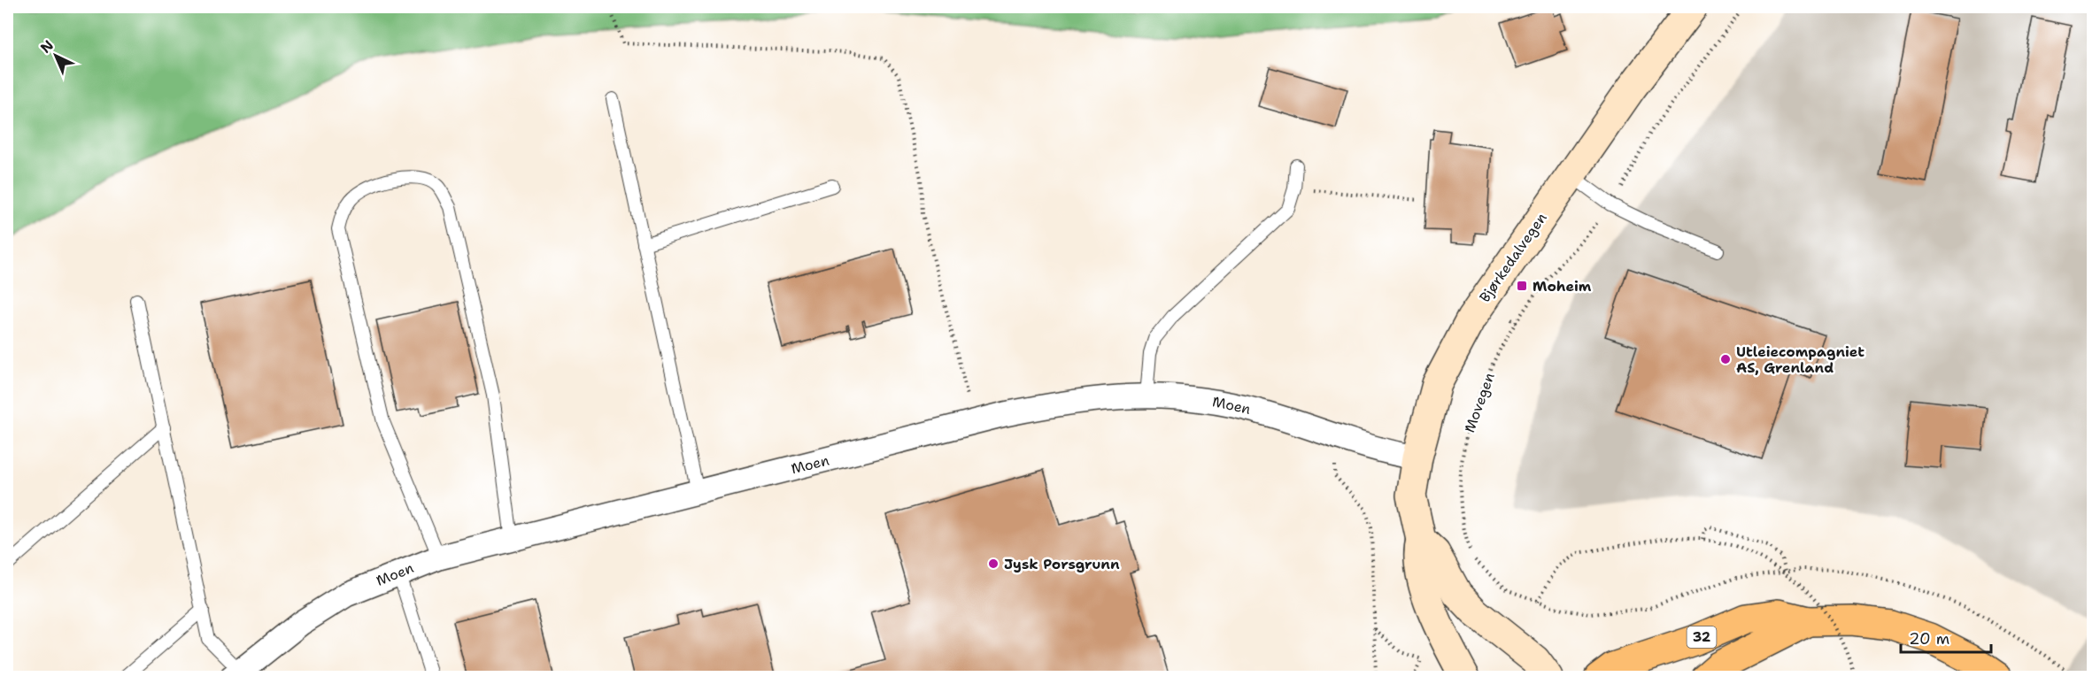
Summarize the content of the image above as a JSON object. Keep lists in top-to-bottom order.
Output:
{
  "streets": {
    "main road": ["Bjørkedalvegen", "32"],
    "street": ["Moen"],
    "path": ["Movegen"]
  },
  "crossings": [
    ["Bjørkedalvegen", "Moen"]
  ],
  "places": {
    "transit": ["Moheim"],
    "other": ["Utleiecompagniet AS, Grenland", "Jysk Porsgrunn"]
  },
  "scale_bar": "20 m",
  "north": "top left"
}
